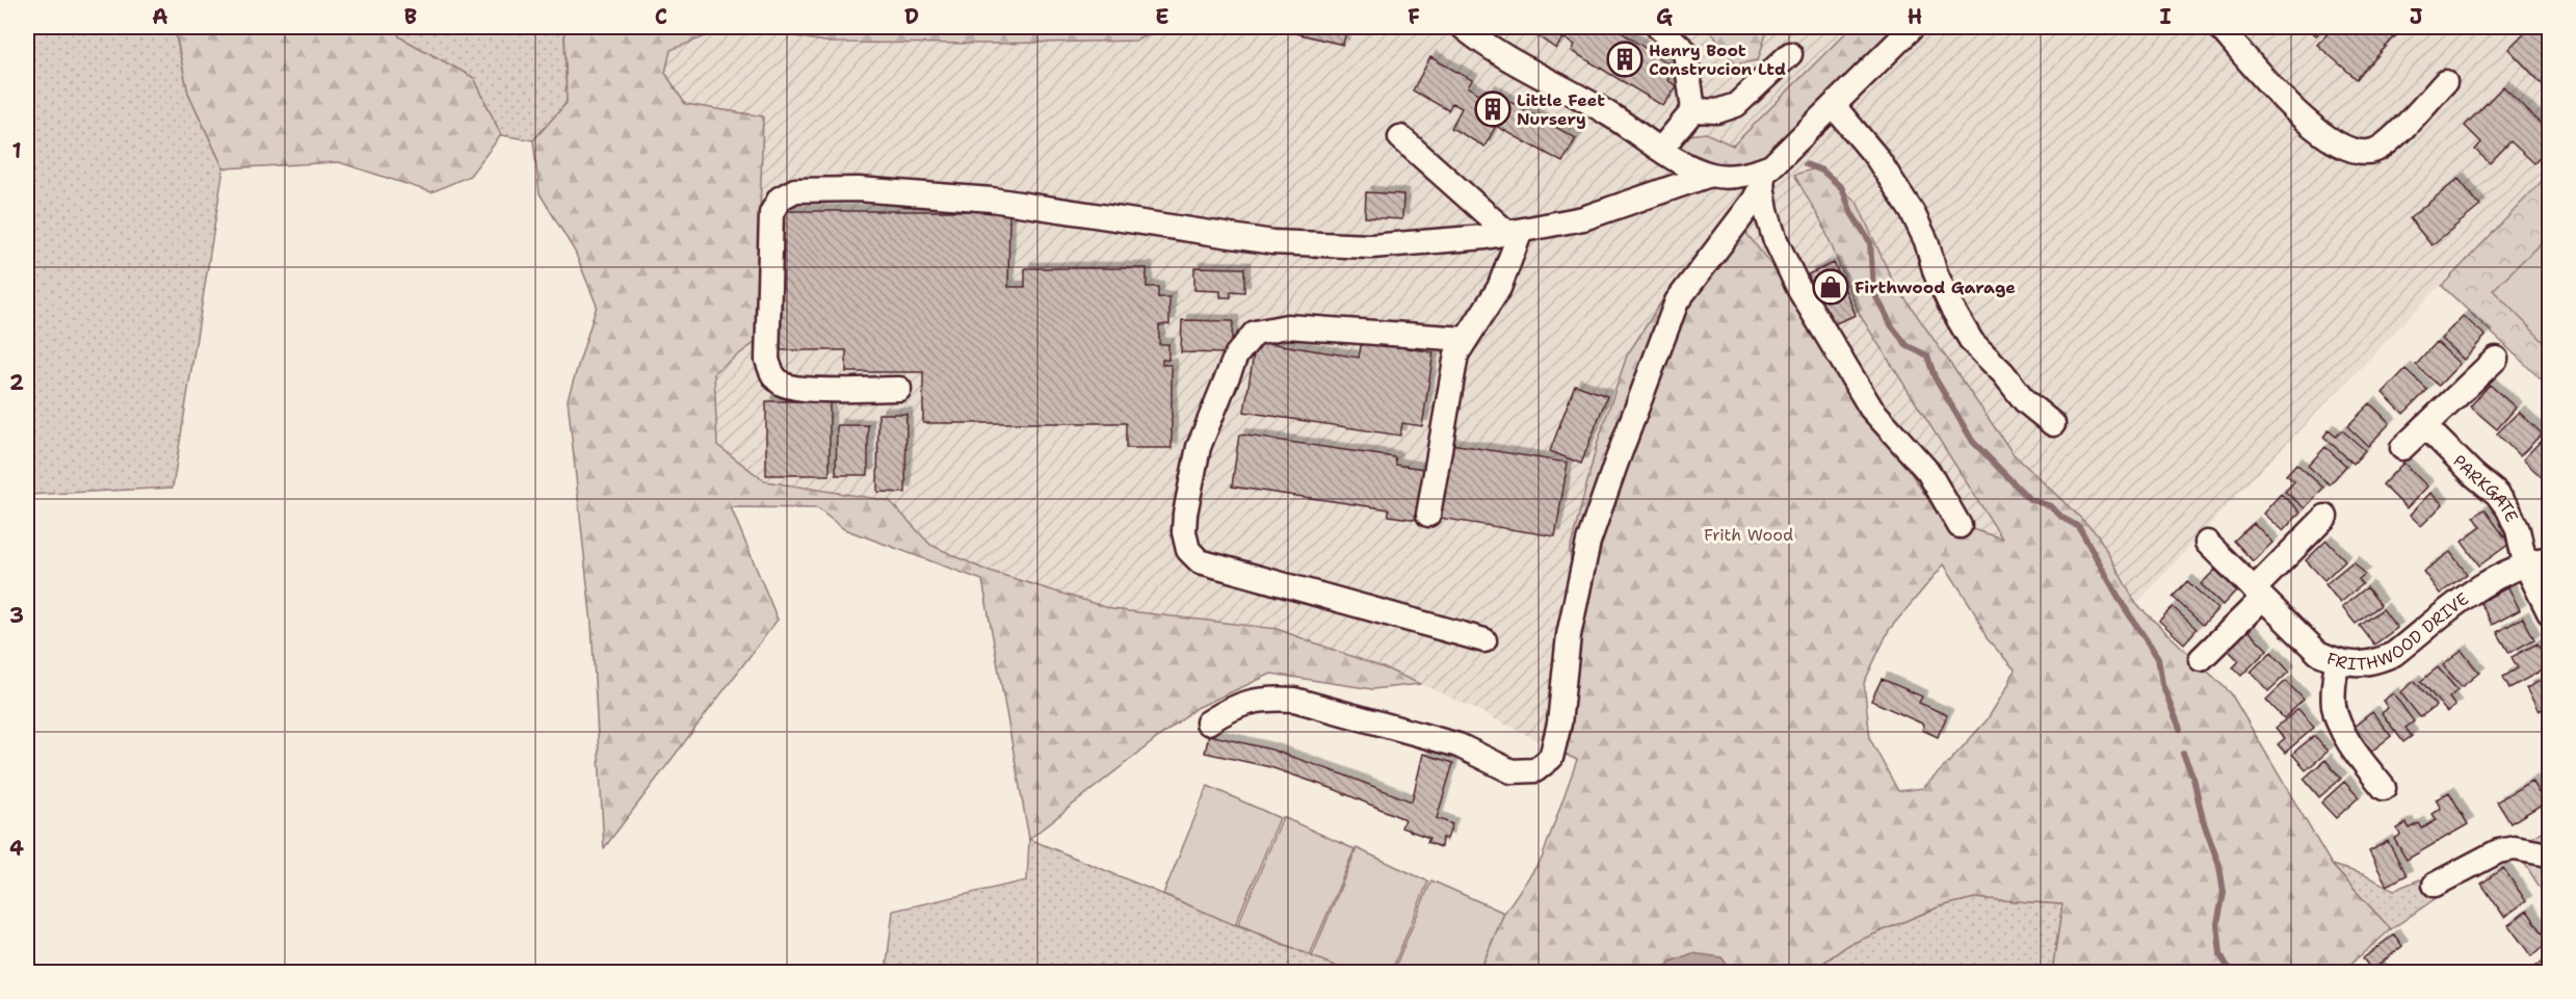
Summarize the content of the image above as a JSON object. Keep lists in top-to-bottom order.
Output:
{
  "streets": {
    "street": ["PARKGATE", "FRITHWOOD DRIVE"]
  },
  "crossings": [
    ["PARKGATE", "FRITHWOOD DRIVE"]
  ],
  "parks": ["Frith Wood"],
  "places": {
    "building": ["Henry Boot Construcion Ltd", "Little Feet Nursery"],
    "shop": ["Firthwood Garage"]
  },
  "grid": {
    "columns": [
      "A",
      "B",
      "C",
      "D",
      "E",
      "F",
      "G",
      "H",
      "I",
      "J"
    ],
    "rows": [
      "1",
      "2",
      "3",
      "4"
    ]
  }
}
